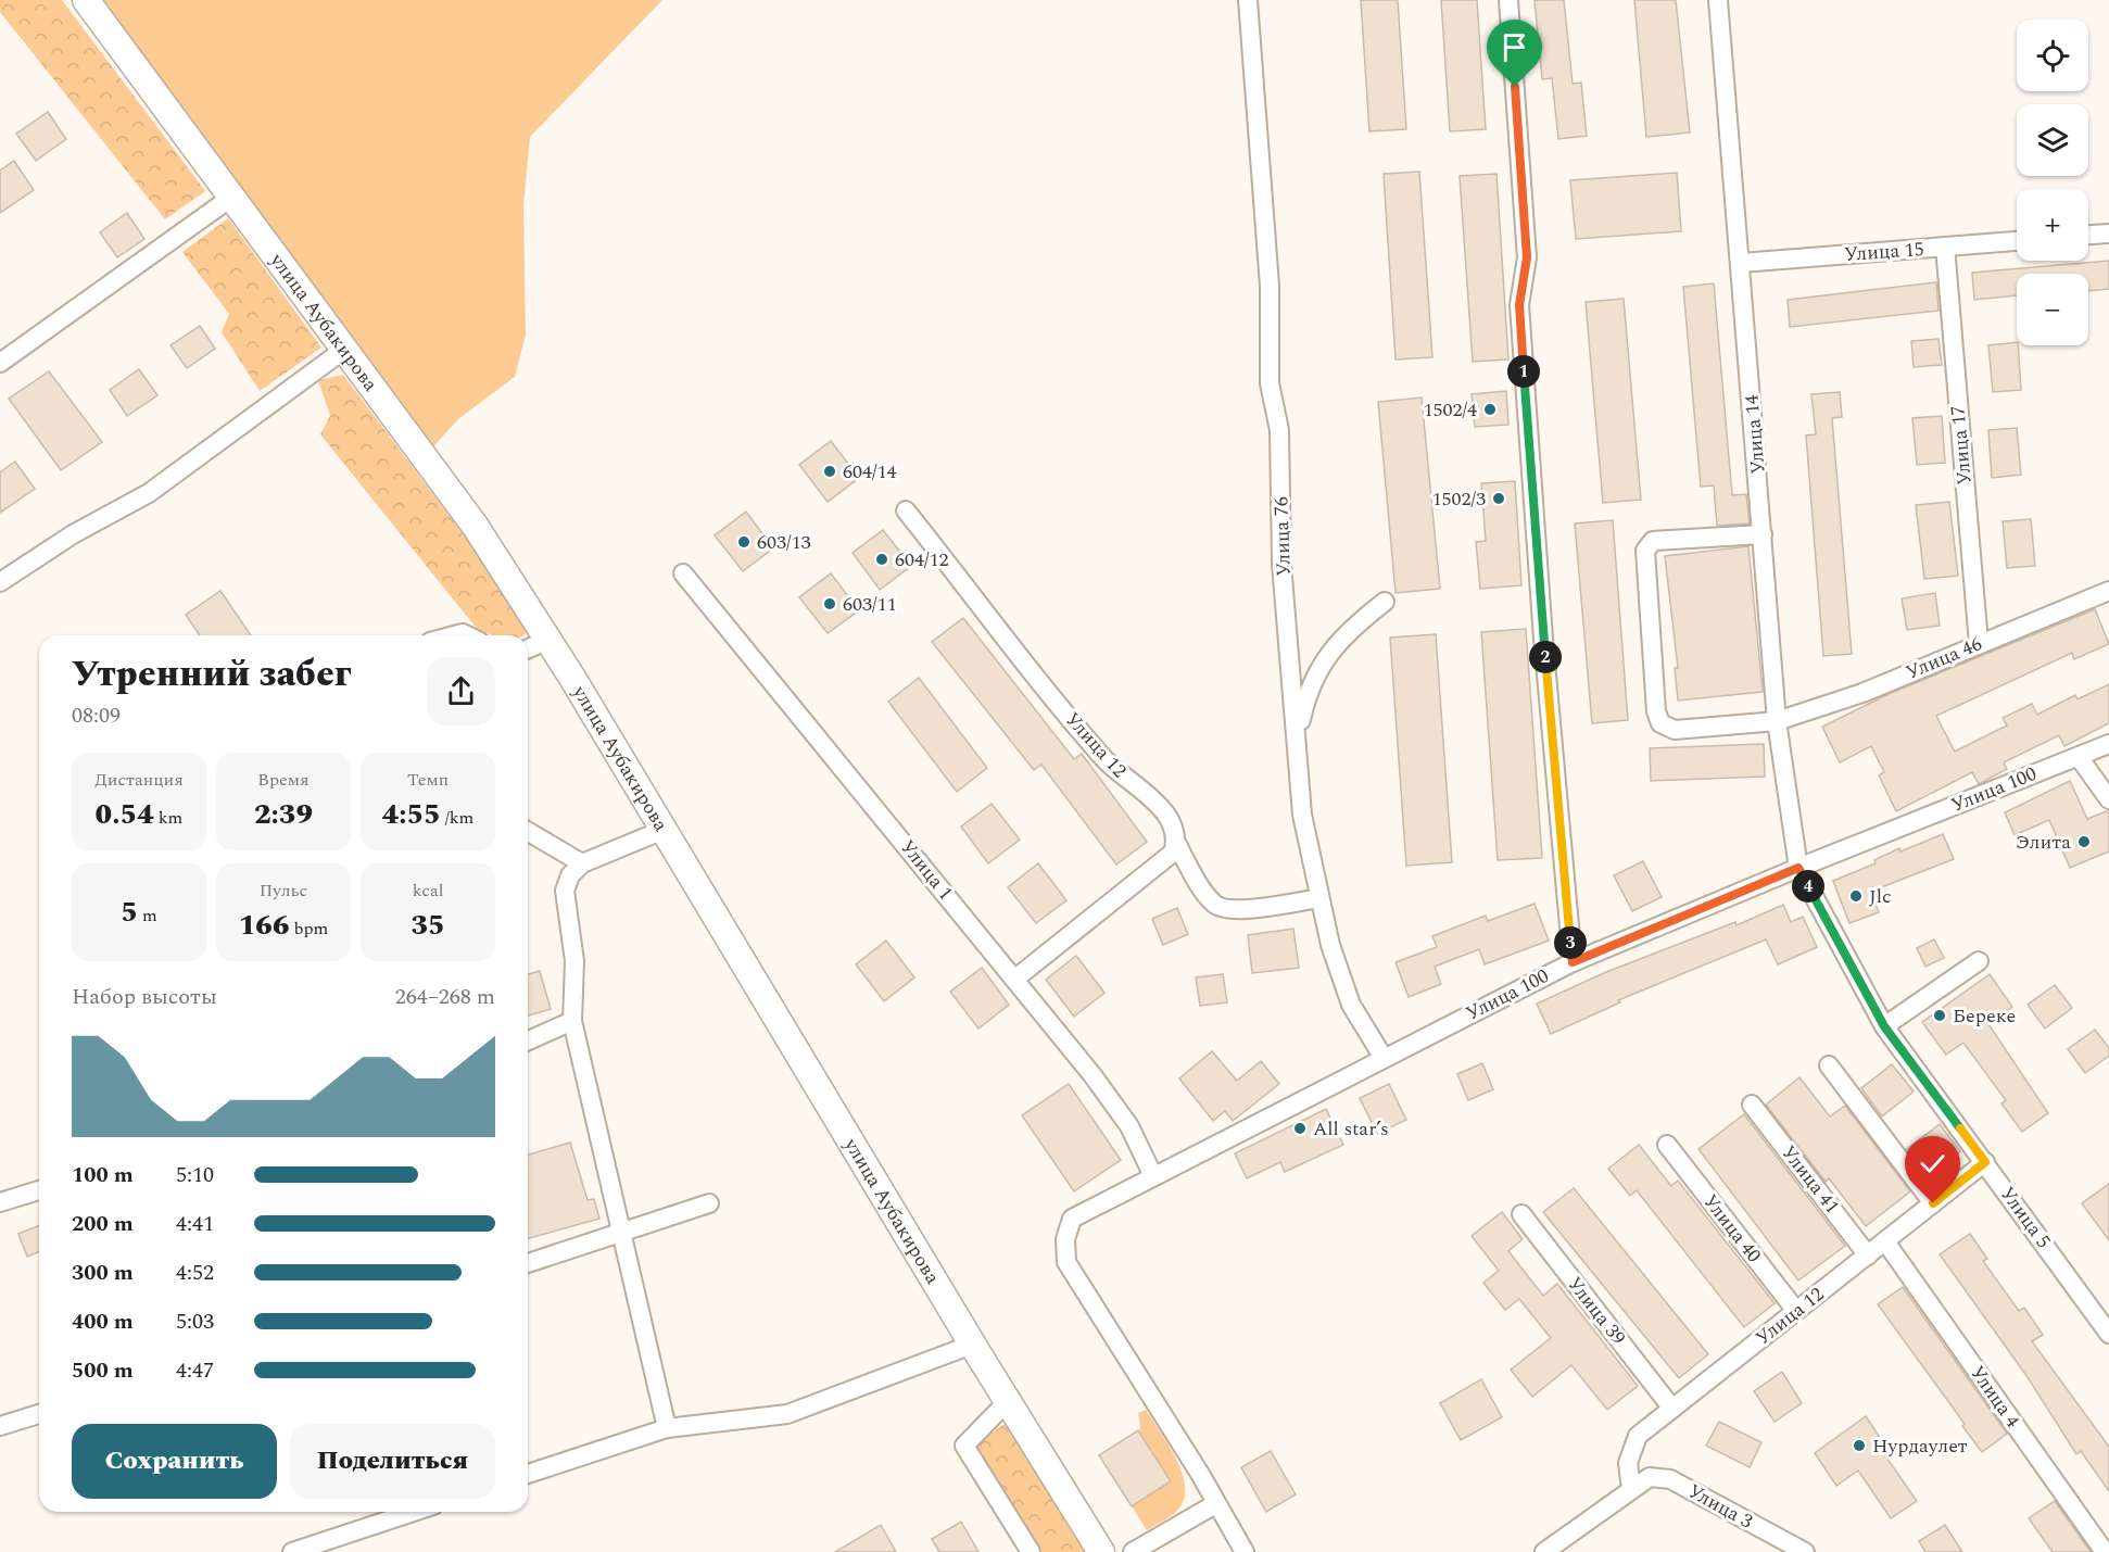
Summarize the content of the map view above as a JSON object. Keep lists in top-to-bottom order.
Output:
{
  "streets": {
    "main road": ["улица Аубакирова"],
    "street": [
      "Улица 15",
      "Улица 14",
      "Улица 17",
      "Улица 76",
      "Улица 46",
      "Улица 12",
      "Улица 100",
      "Улица 1",
      "Улица 41",
      "Улица 5",
      "Улица 40",
      "Улица 39",
      "Улица 4",
      "Улица 3"
    ]
  },
  "crossings": [
    ["Улица 15", "Улица 14"],
    ["Улица 15", "Улица 17"],
    ["Улица 14", "Улица 46"],
    ["Улица 14", "Улица 100"],
    ["Улица 14", "Улица 5"],
    ["Улица 17", "Улица 46"],
    ["Улица 76", "Улица 12"],
    ["Улица 76", "Улица 100"],
    ["Улица 12", "Улица 41"],
    ["Улица 12", "Улица 5"],
    ["Улица 12", "Улица 40"],
    ["Улица 12", "Улица 39"],
    ["Улица 12", "Улица 4"],
    ["Улица 12", "Улица 3"],
    ["Улица 100", "Улица 1"],
    ["Улица 100", "Улица 5"]
  ],
  "places": [
    "1502/4",
    "604/14",
    "1502/3",
    "603/13",
    "604/12",
    "603/11",
    "Элита",
    "Jlc",
    "Береке",
    "All star’s",
    "Нурдаулет"
  ],
  "page": {
    "map_buttons": ["+", "−"],
    "pins": [
      "1",
      "2",
      "4",
      "3"
    ],
    "heading": ["Утренний забег", "08:09"],
    "stats": [
      ["Дистанция", "0.54 km"],
      ["Время", "2:39"],
      ["Темп", "4:55 /km"],
      ["5 m"],
      ["Пульс", "166 bpm"],
      ["kcal", "35"]
    ],
    "chart": ["Набор высоты", "264–268 m"],
    "list": [
      {
        "name": "100 m",
        "note": "5:10"
      },
      {
        "name": "200 m",
        "note": "4:41"
      },
      {
        "name": "300 m",
        "note": "4:52"
      },
      {
        "name": "400 m",
        "note": "5:03"
      },
      {
        "name": "500 m",
        "note": "4:47"
      }
    ],
    "buttons": ["Сохранить", "Поделиться"]
  }
}
